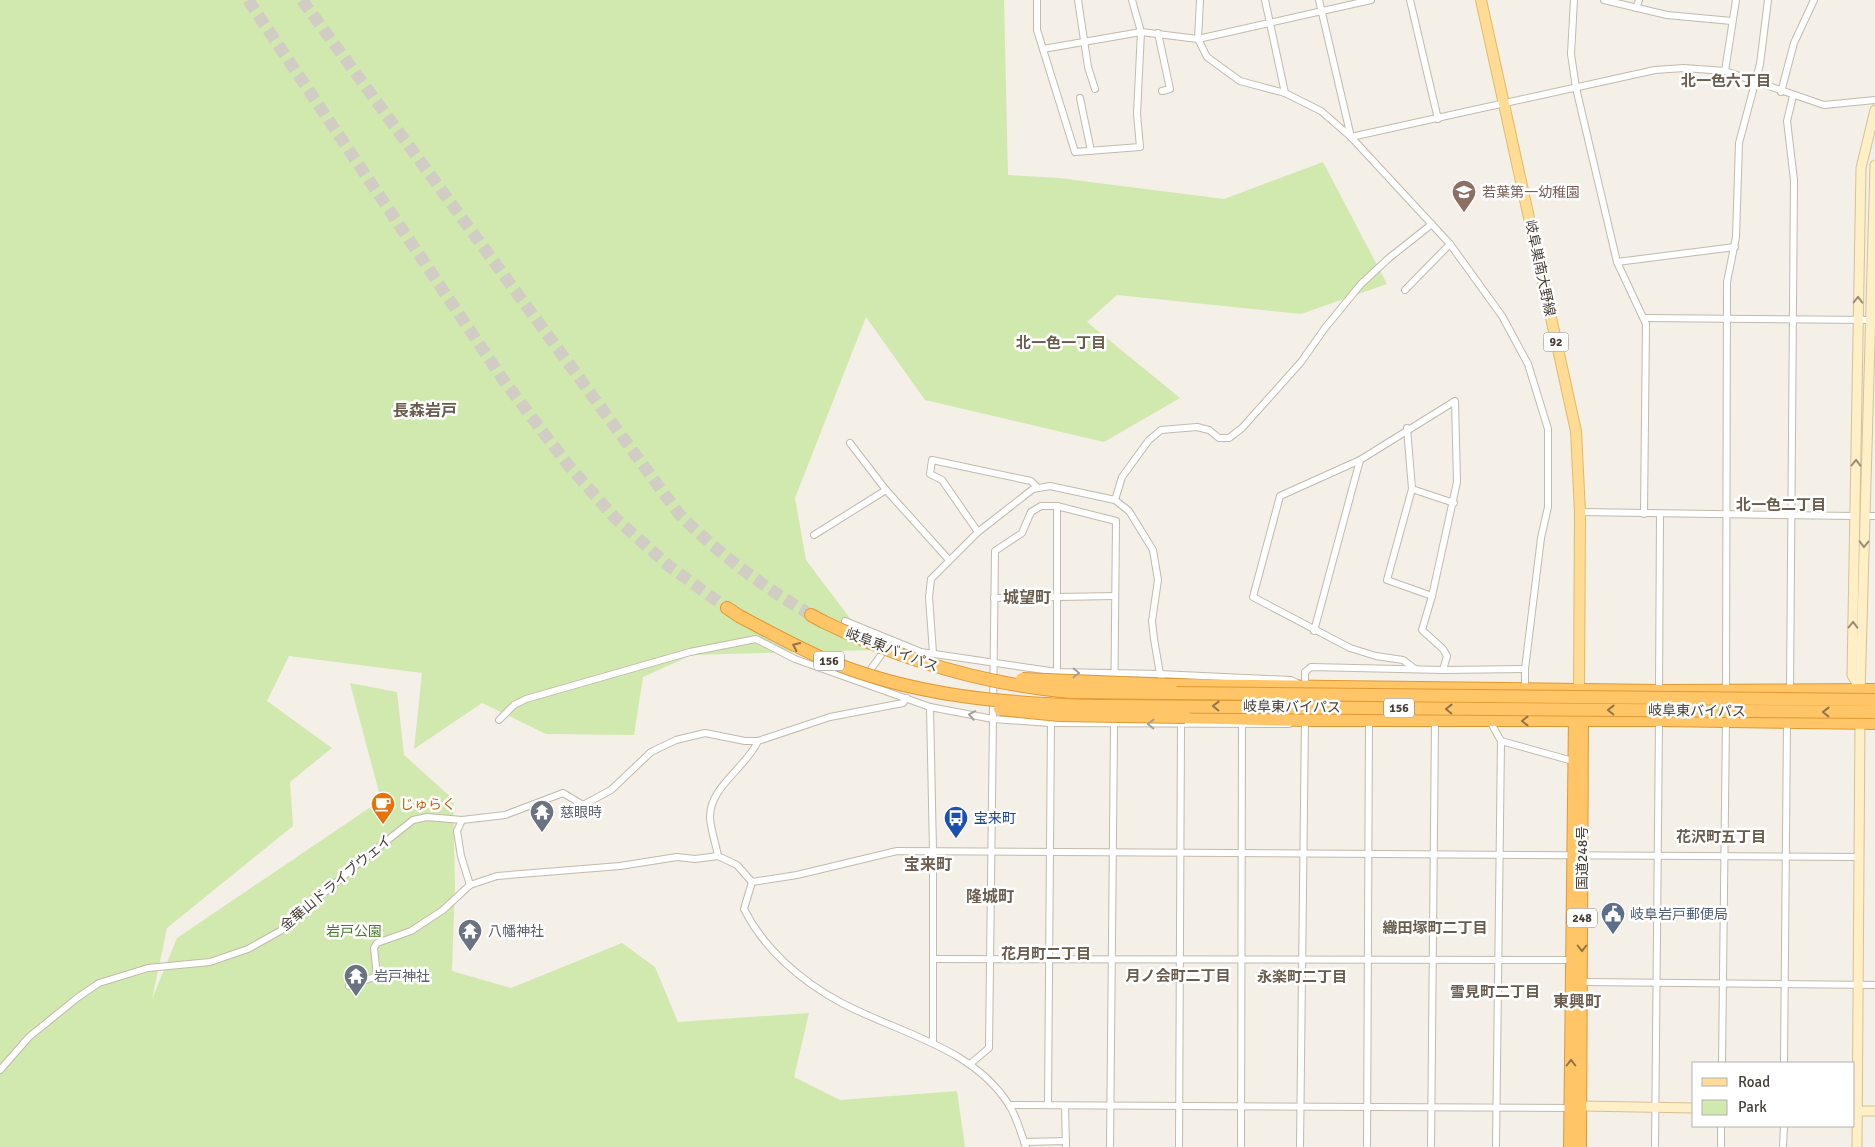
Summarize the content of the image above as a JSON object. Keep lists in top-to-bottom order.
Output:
{
  "streets": {
    "highway": [
      "岐阜東バイパス",
      "156",
      "国道248号",
      "248"
    ],
    "main road": ["岐阜巣南大野線", "92"],
    "street": ["金華山ドライブウェイ"]
  },
  "crossings": [
    ["岐阜巣南大野線", "156"],
    ["岐阜巣南大野線", "248"],
    ["岐阜東バイパス", "156"],
    ["156", "国道248号"],
    ["156", "248"],
    ["国道248号", "248"]
  ],
  "districts": [
    "北一色六丁目",
    "北一色一丁目",
    "長森岩戸",
    "北一色二丁目",
    "城望町",
    "花沢町五丁目",
    "宝来町",
    "隆城町",
    "織田塚町二丁目",
    "花月町二丁目",
    "月ノ会町二丁目",
    "永楽町二丁目",
    "雪見町二丁目",
    "東興町"
  ],
  "parks": ["岩戸公園"],
  "places": {
    "school or university": ["若葉第一幼稚園"],
    "cafe": ["じゅらく"],
    "temple": ["慈眼時", "八幡神社", "岩戸神社"],
    "bus stop": ["宝来町"],
    "public building": ["岐阜岩戸郵便局"]
  },
  "legend": ["Road", "Park"]
}
